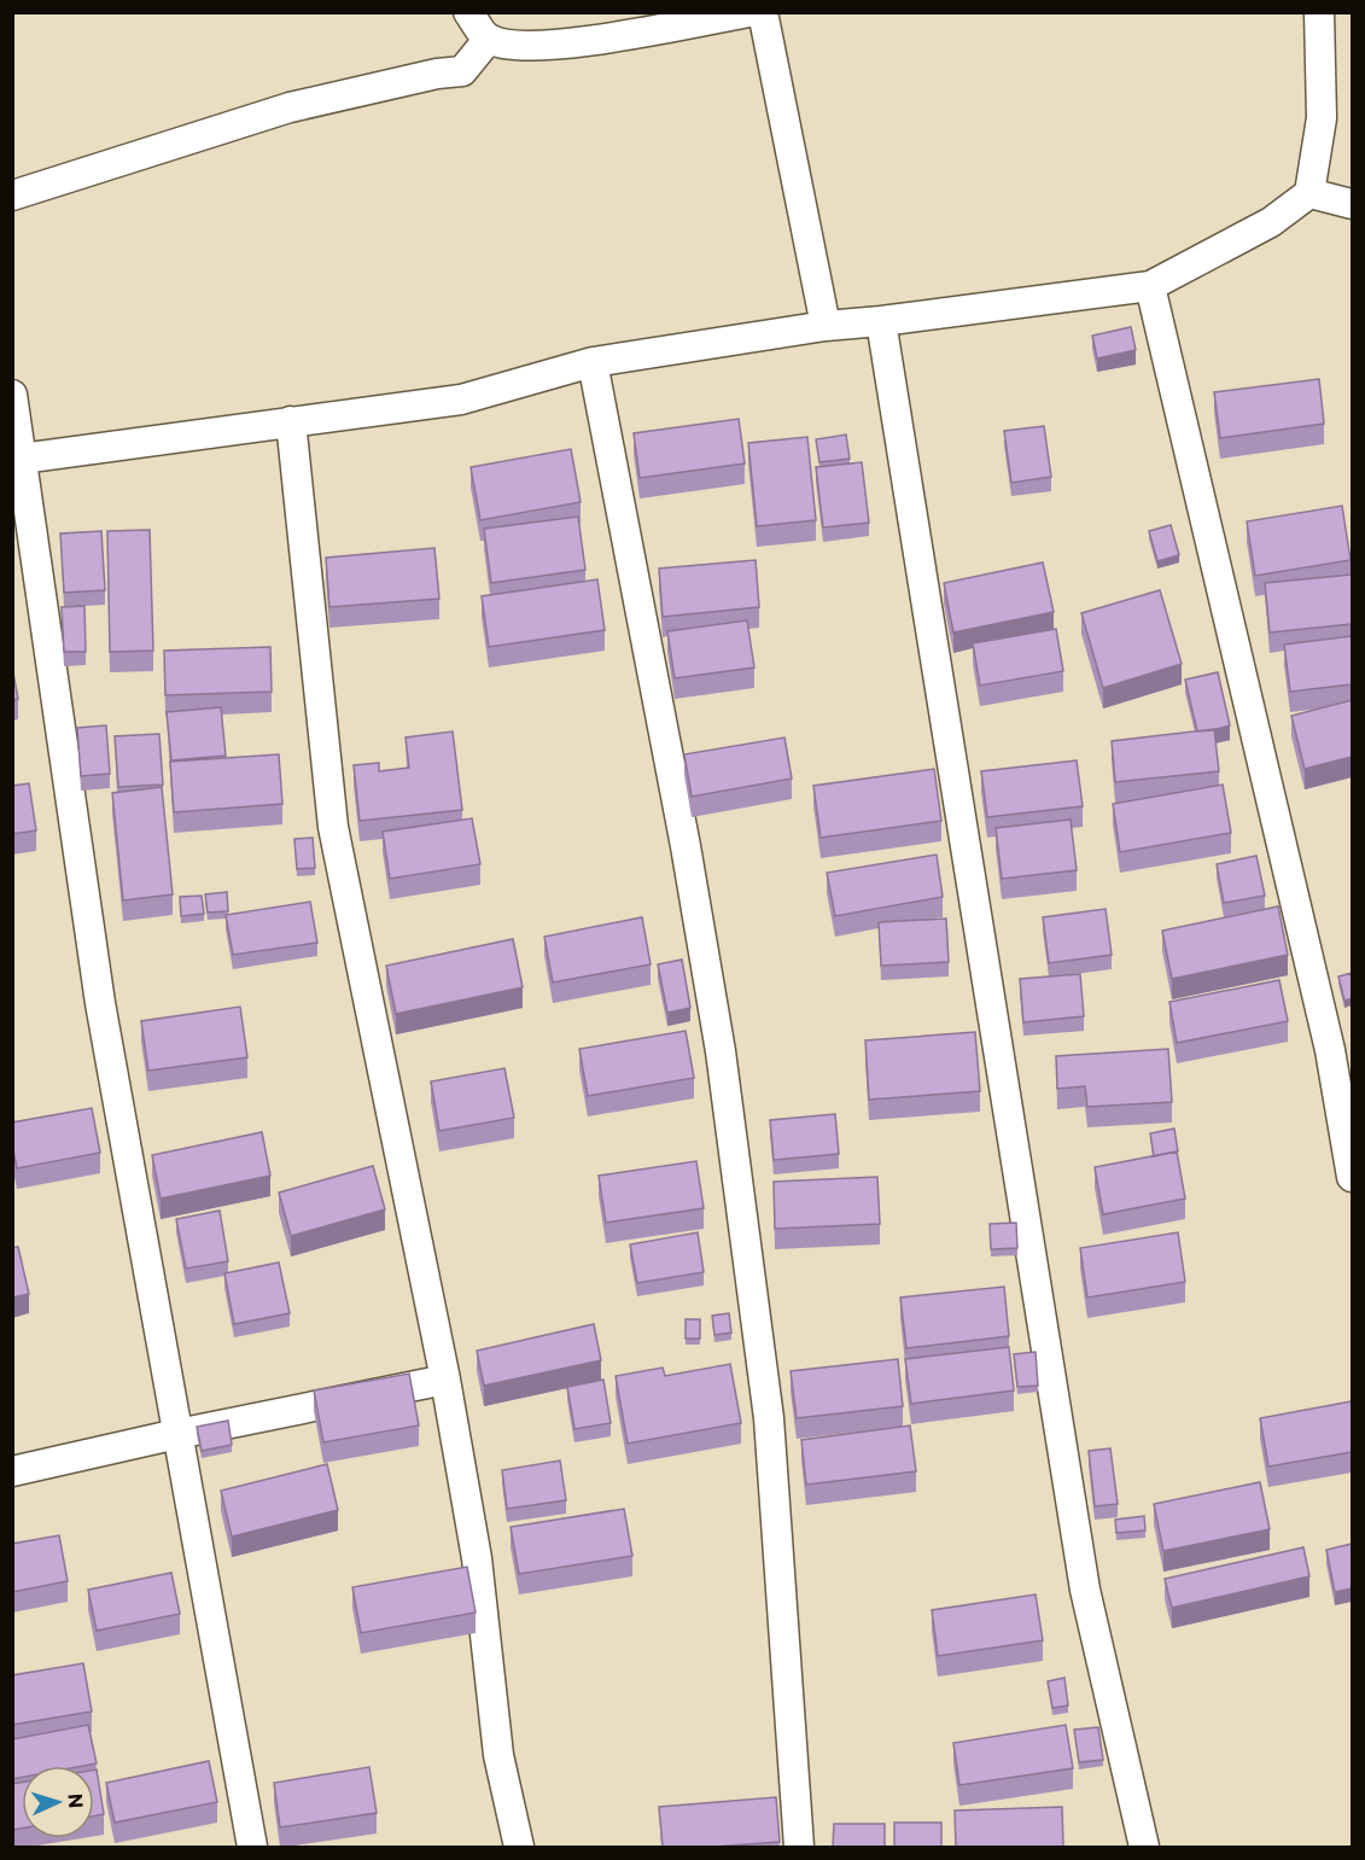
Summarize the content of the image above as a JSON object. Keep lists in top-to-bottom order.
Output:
{
  "north": "right"
}
